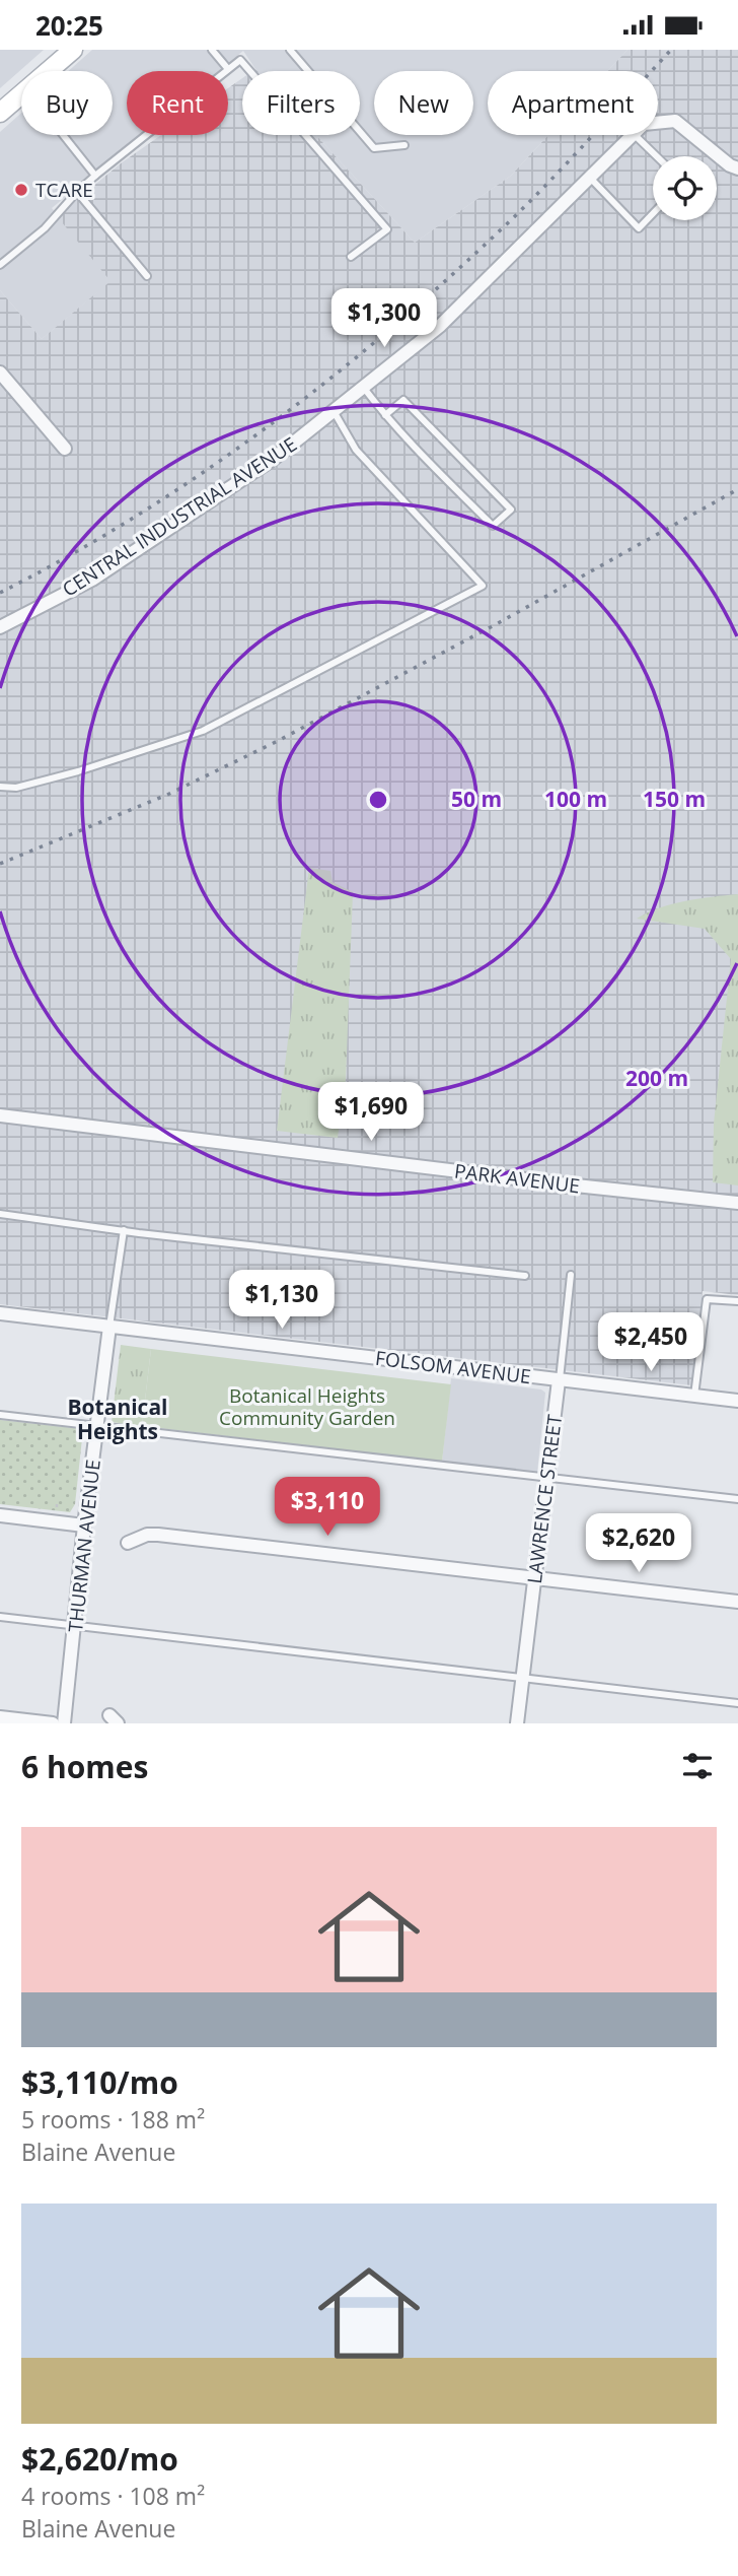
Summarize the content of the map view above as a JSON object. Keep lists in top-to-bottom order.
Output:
{
  "streets": {
    "street": [
      "CENTRAL INDUSTRIAL AVENUE",
      "PARK AVENUE",
      "FOLSOM AVENUE",
      "LAWRENCE STREET",
      "THURMAN AVENUE"
    ]
  },
  "crossings": [
    ["FOLSOM AVENUE", "LAWRENCE STREET"],
    ["FOLSOM AVENUE", "THURMAN AVENUE"]
  ],
  "districts": ["Botanical Heights"],
  "parks": ["Botanical Heights Community Garden"],
  "places": ["TCARE"],
  "page": {
    "status": "20:25",
    "chip": [
      "Buy",
      "Rent",
      "Filters",
      "New",
      "Apartment"
    ],
    "price": [
      "$1,300",
      "$1,690",
      "$1,130",
      "$2,450",
      "$3,110",
      "$2,620"
    ],
    "heading": "6 homes",
    "list": [
      {
        "name": "$3,110/mo",
        "note": "5 rooms · 188 m² · Blaine Avenue"
      },
      {
        "name": "$2,620/mo",
        "note": "4 rooms · 108 m² · Blaine Avenue"
      }
    ]
  },
  "rings": [
    "50 m",
    "100 m",
    "150 m",
    "200 m"
  ]
}
